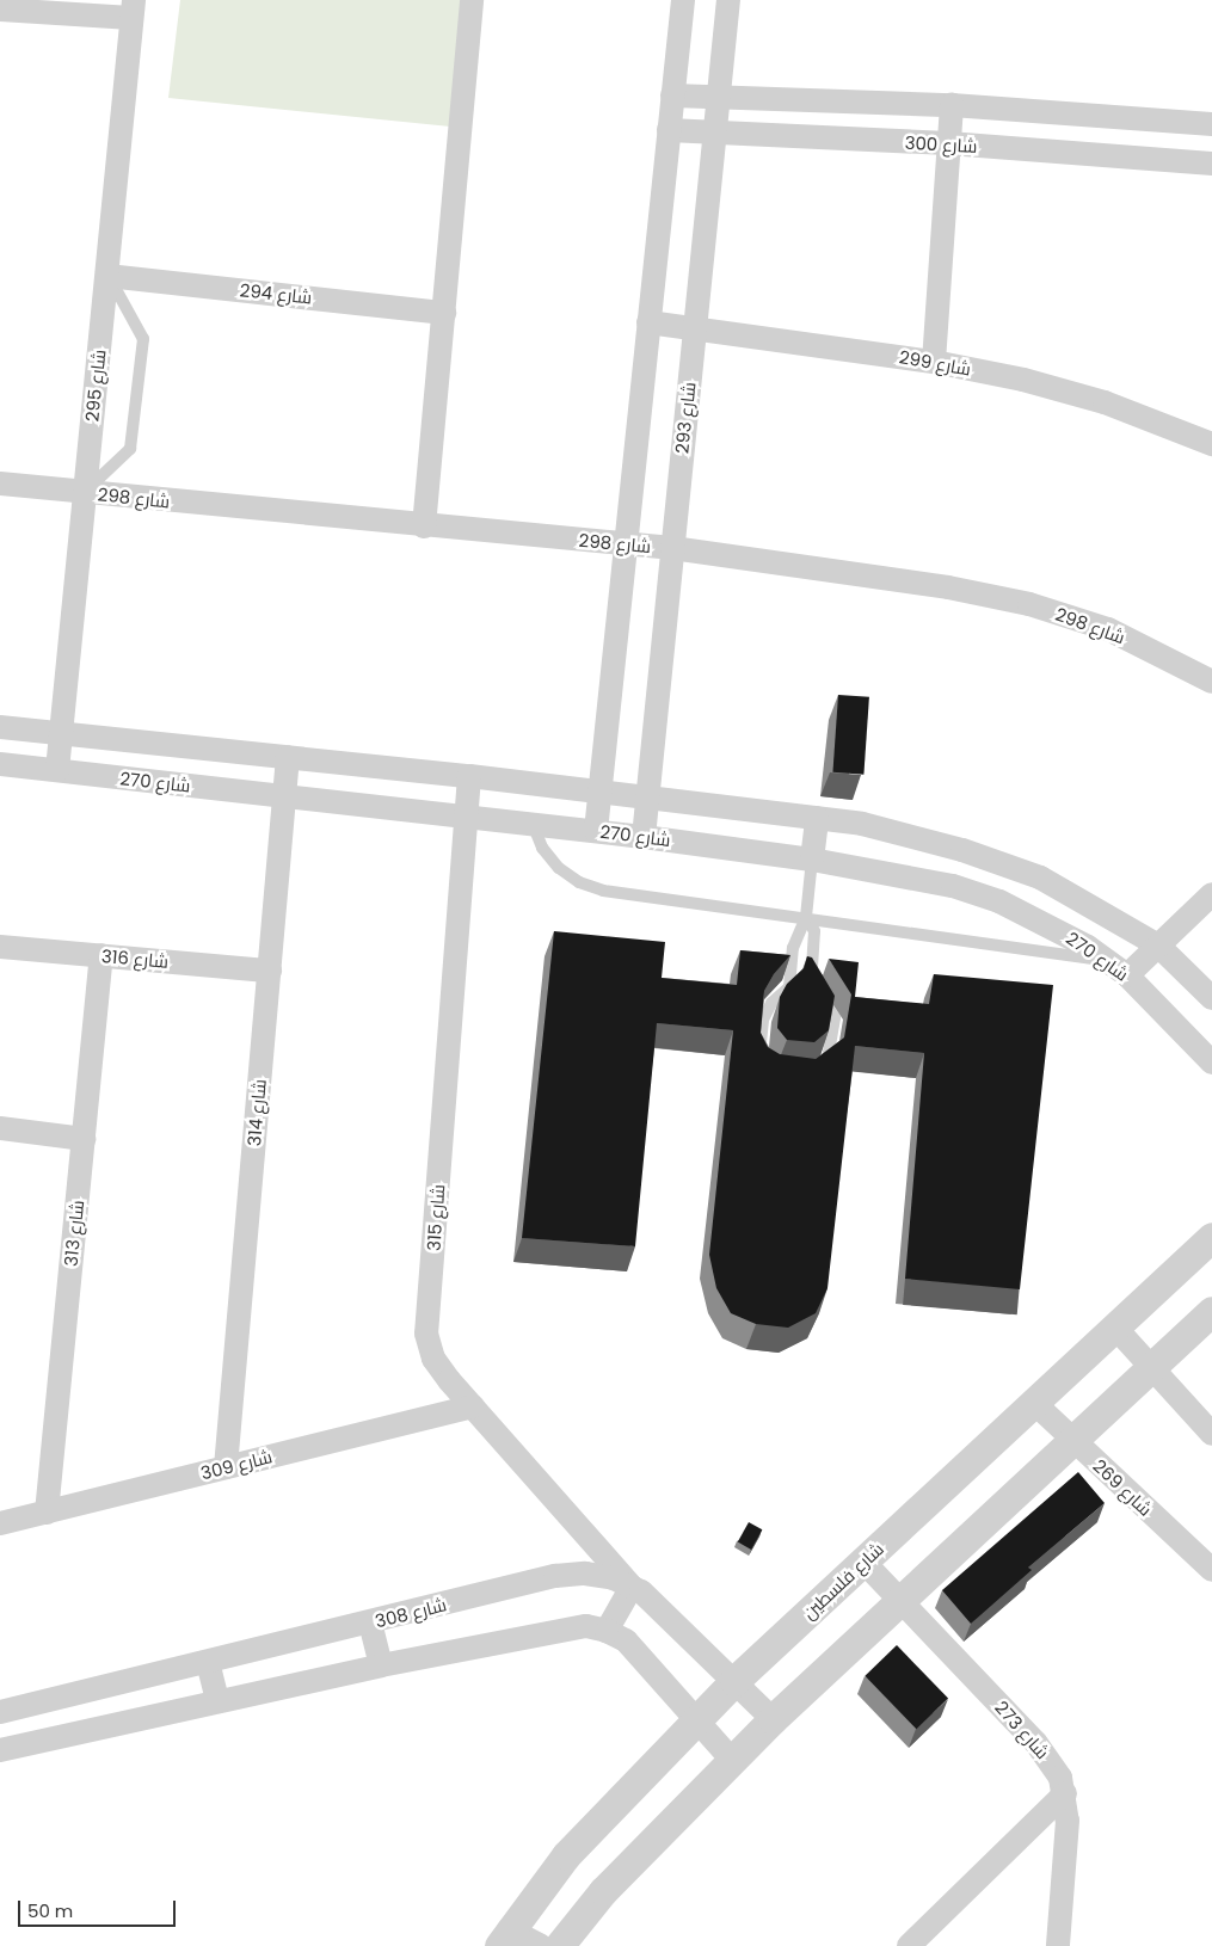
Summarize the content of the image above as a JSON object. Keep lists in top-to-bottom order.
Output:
{
  "streets": {
    "street": [
      "شارع 300",
      "شارع 294",
      "شارع 299",
      "شارع 295",
      "شارع 293",
      "شارع 298",
      "شارع 270",
      "شارع 316",
      "شارع 314",
      "شارع 315",
      "شارع 313",
      "شارع 309",
      "شارع 269",
      "شارع فلسطين",
      "شارع 308",
      "شارع 273"
    ]
  },
  "crossings": [
    ["شارع 300", "شارع 293"],
    ["شارع 294", "شارع 295"],
    ["شارع 299", "شارع 293"],
    ["شارع 295", "شارع 298"],
    ["شارع 295", "شارع 270"],
    ["شارع 293", "شارع 298"],
    ["شارع 293", "شارع 270"],
    ["شارع 270", "شارع 314"],
    ["شارع 270", "شارع 315"],
    ["شارع 316", "شارع 314"],
    ["شارع 316", "شارع 313"],
    ["شارع 314", "شارع 309"],
    ["شارع 315", "شارع 309"],
    ["شارع 315", "شارع 308"],
    ["شارع 313", "شارع 309"],
    ["شارع 269", "شارع فلسطين"],
    ["شارع فلسطين", "شارع 308"],
    ["شارع فلسطين", "شارع 273"]
  ],
  "scale_bar": "50 m"
}
